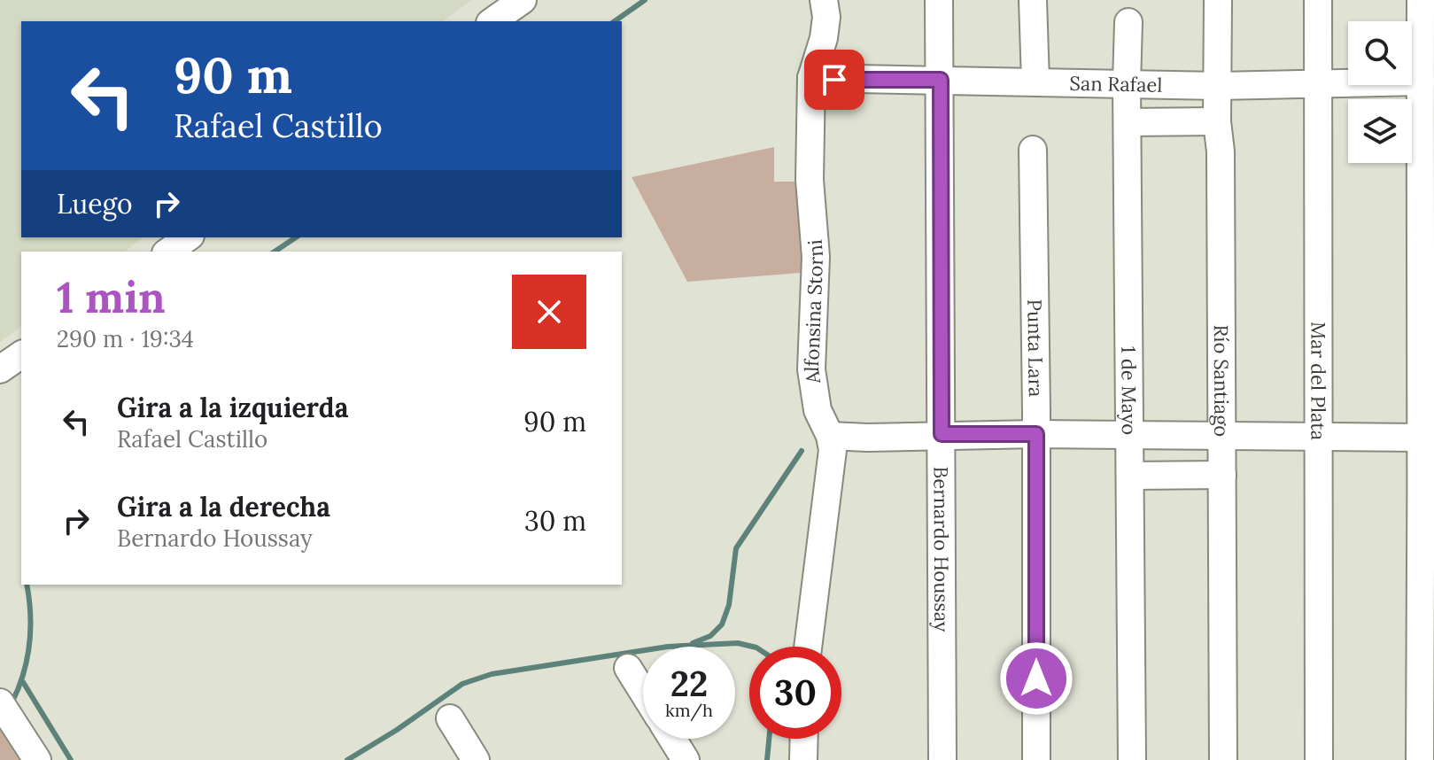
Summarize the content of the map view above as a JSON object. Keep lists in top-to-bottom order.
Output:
{
  "streets": {
    "street": [
      "San Rafael",
      "Alfonsina Storni",
      "Punta Lara",
      "Río Santiago",
      "Mar del Plata",
      "1 de Mayo",
      "Bernardo Houssay"
    ]
  },
  "crossings": [
    ["San Rafael", "Alfonsina Storni"],
    ["San Rafael", "Río Santiago"],
    ["San Rafael", "Mar del Plata"],
    ["San Rafael", "1 de Mayo"],
    ["San Rafael", "Bernardo Houssay"]
  ],
  "page": {
    "turn": ["90 m", "Rafael Castillo"],
    "then": "Luego",
    "heading": ["1 min", "290 m · 19:34"],
    "list": [
      {
        "name": "Gira a la izquierda",
        "note": "Rafael Castillo",
        "value": "90 m"
      },
      {
        "name": "Gira a la derecha",
        "note": "Bernardo Houssay",
        "value": "30 m"
      }
    ],
    "speed": "22 km/h",
    "limit": "30"
  }
}
